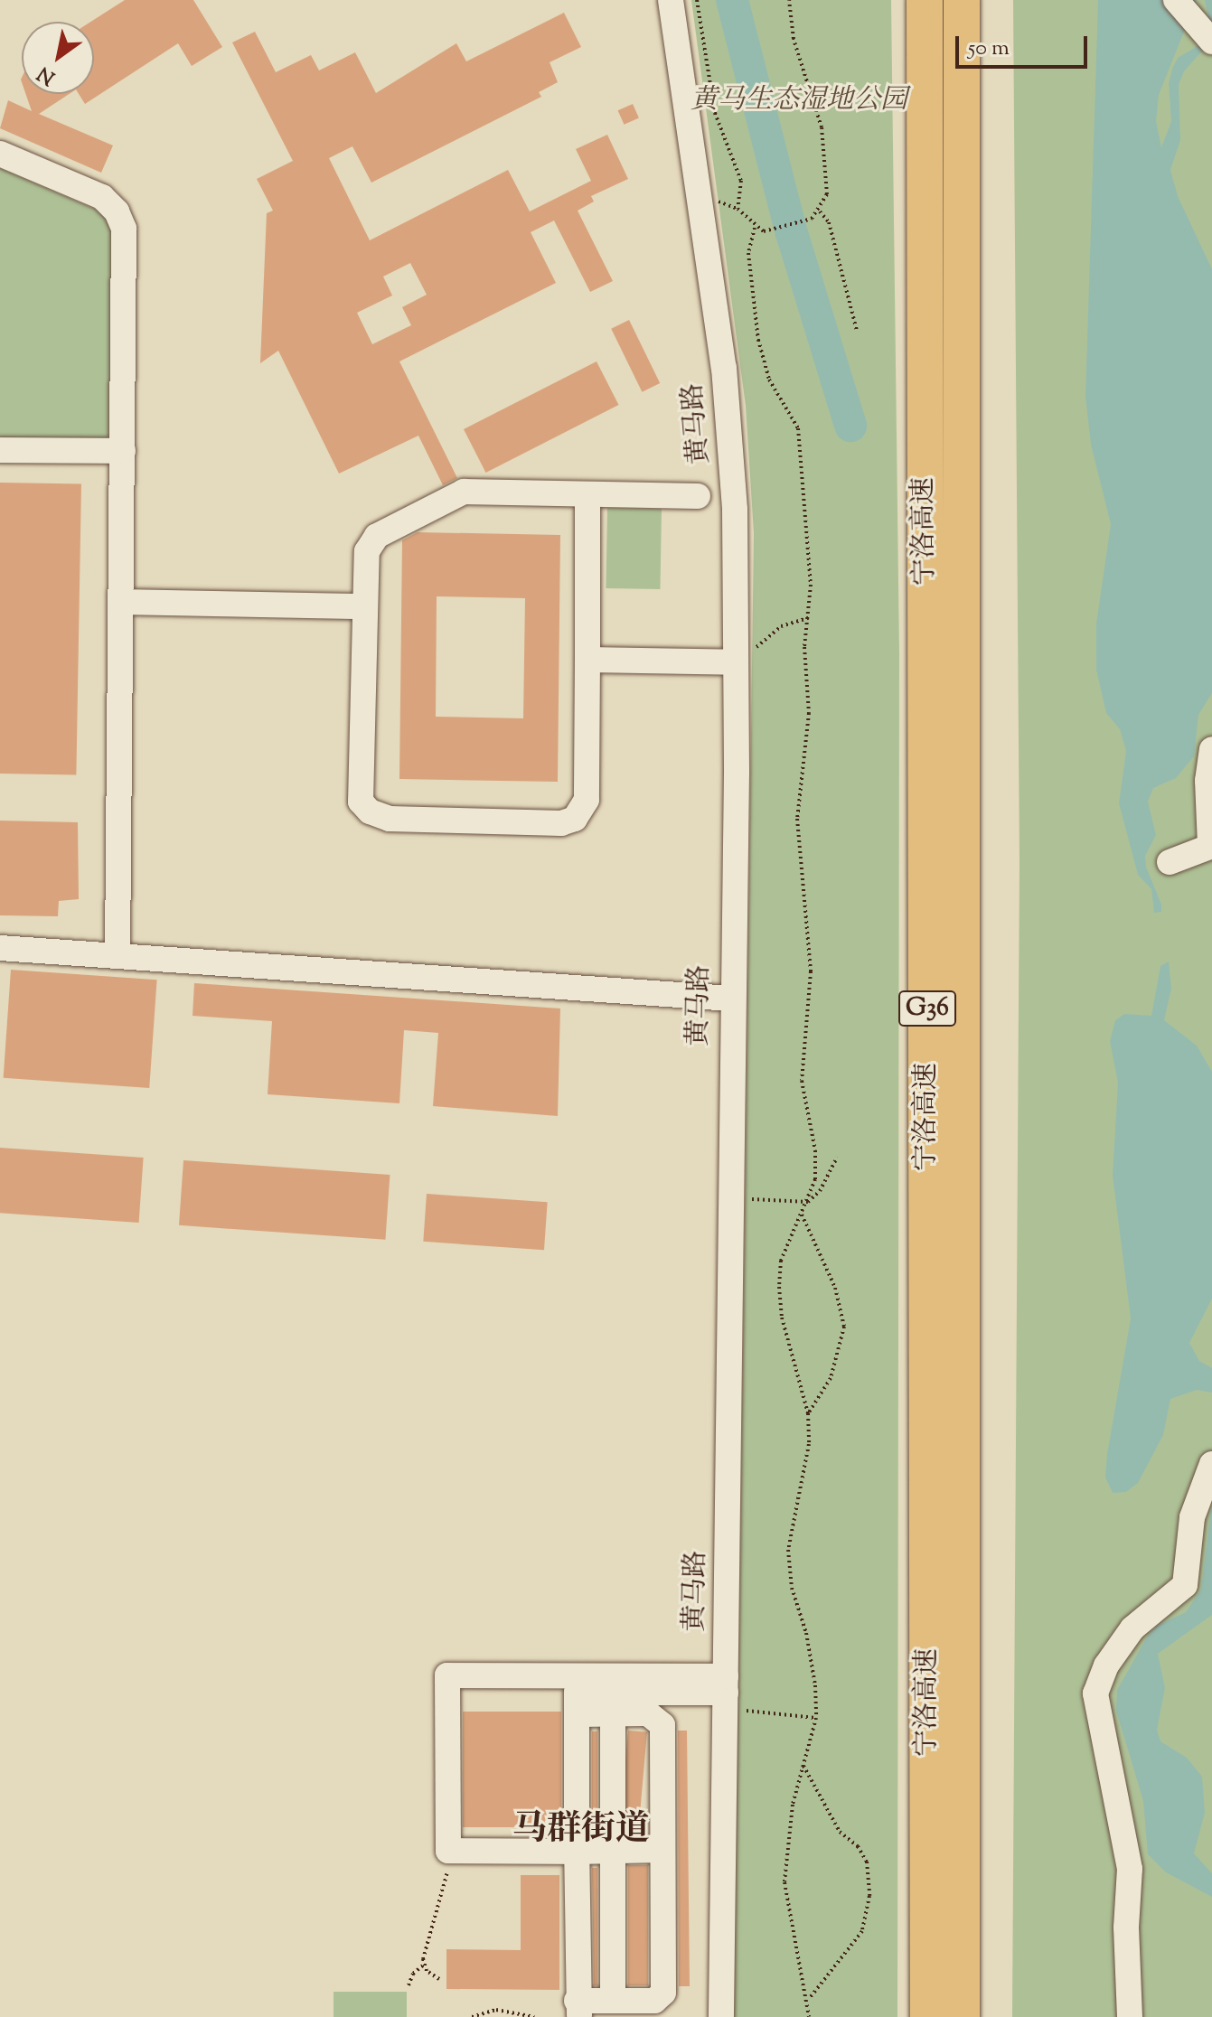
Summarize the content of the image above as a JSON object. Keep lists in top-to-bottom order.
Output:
{
  "streets": {
    "highway": ["宁洛高速", "G36"],
    "street": ["黄马路"]
  },
  "districts": ["马群街道"],
  "parks": ["黄马生态湿地公园"],
  "scale_bar": "50 m",
  "north": "bottom left"
}
